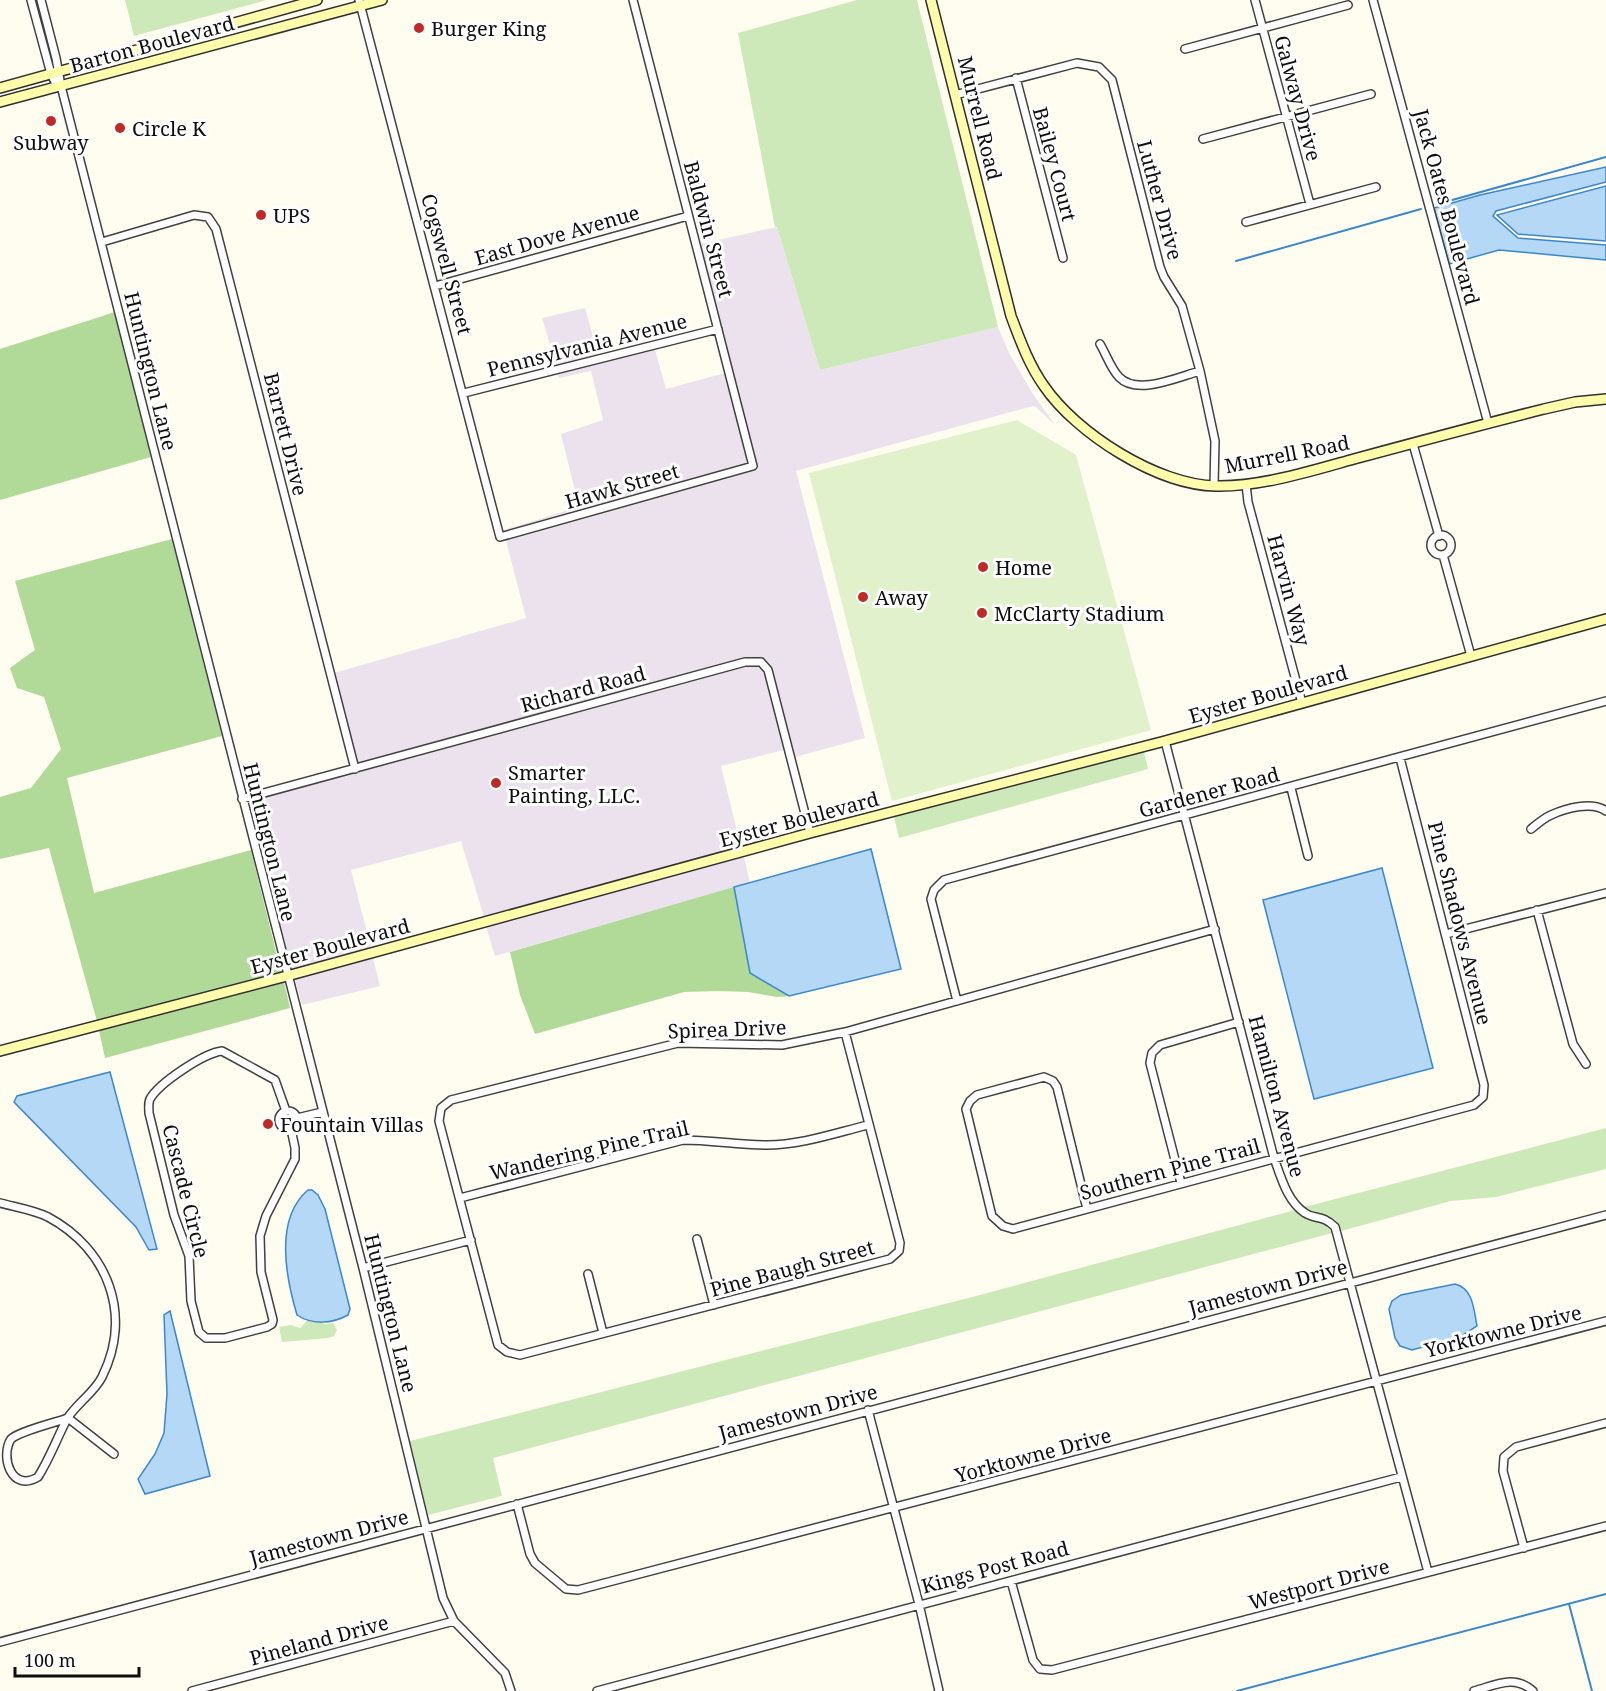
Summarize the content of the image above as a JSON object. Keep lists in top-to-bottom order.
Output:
{
  "streets": {
    "street": [
      "Barton Boulevard",
      "Galway Drive",
      "Murrell Road",
      "Bailey Court",
      "Luther Drive",
      "Jack Oates Boulevard",
      "Baldwin Street",
      "East Dove Avenue",
      "Cogswell Street",
      "Pennsylvania Avenue",
      "Huntington Lane",
      "Barrett Drive",
      "Hawk Street",
      "Harvin Way",
      "Richard Road",
      "Eyster Boulevard",
      "Gardener Road",
      "Pine Shadows Avenue",
      "Spirea Drive",
      "Hamilton Avenue",
      "Wandering Pine Trail",
      "Southern Pine Trail",
      "Cascade Circle",
      "Pine Baugh Street",
      "Jamestown Drive",
      "Yorktowne Drive",
      "Kings Post Road",
      "Westport Drive",
      "Pineland Drive"
    ]
  },
  "crossings": [
    ["Barton Boulevard", "Cogswell Street"],
    ["Barton Boulevard", "Huntington Lane"],
    ["Murrell Road", "Luther Drive"],
    ["Murrell Road", "Jack Oates Boulevard"],
    ["Murrell Road", "Harvin Way"],
    ["Bailey Court", "Luther Drive"],
    ["Baldwin Street", "East Dove Avenue"],
    ["Baldwin Street", "Pennsylvania Avenue"],
    ["Baldwin Street", "Hawk Street"],
    ["East Dove Avenue", "Cogswell Street"],
    ["Cogswell Street", "Pennsylvania Avenue"],
    ["Cogswell Street", "Hawk Street"],
    ["Huntington Lane", "Barrett Drive"],
    ["Huntington Lane", "Richard Road"],
    ["Huntington Lane", "Eyster Boulevard"],
    ["Huntington Lane", "Jamestown Drive"],
    ["Huntington Lane", "Pineland Drive"],
    ["Barrett Drive", "Richard Road"],
    ["Harvin Way", "Eyster Boulevard"],
    ["Richard Road", "Eyster Boulevard"],
    ["Eyster Boulevard", "Hamilton Avenue"],
    ["Gardener Road", "Pine Shadows Avenue"],
    ["Gardener Road", "Spirea Drive"],
    ["Gardener Road", "Hamilton Avenue"],
    ["Pine Shadows Avenue", "Southern Pine Trail"],
    ["Spirea Drive", "Hamilton Avenue"],
    ["Spirea Drive", "Wandering Pine Trail"],
    ["Spirea Drive", "Pine Baugh Street"],
    ["Hamilton Avenue", "Southern Pine Trail"],
    ["Hamilton Avenue", "Jamestown Drive"],
    ["Hamilton Avenue", "Yorktowne Drive"],
    ["Hamilton Avenue", "Kings Post Road"],
    ["Hamilton Avenue", "Westport Drive"],
    ["Wandering Pine Trail", "Pine Baugh Street"],
    ["Jamestown Drive", "Yorktowne Drive"],
    ["Kings Post Road", "Westport Drive"]
  ],
  "places": [
    "Burger King",
    "Subway",
    "Circle K",
    "UPS",
    "Home",
    "Away",
    "McClarty Stadium",
    "Smarter Painting, LLC.",
    "Fountain Villas"
  ],
  "scale_bar": "100 m"
}
